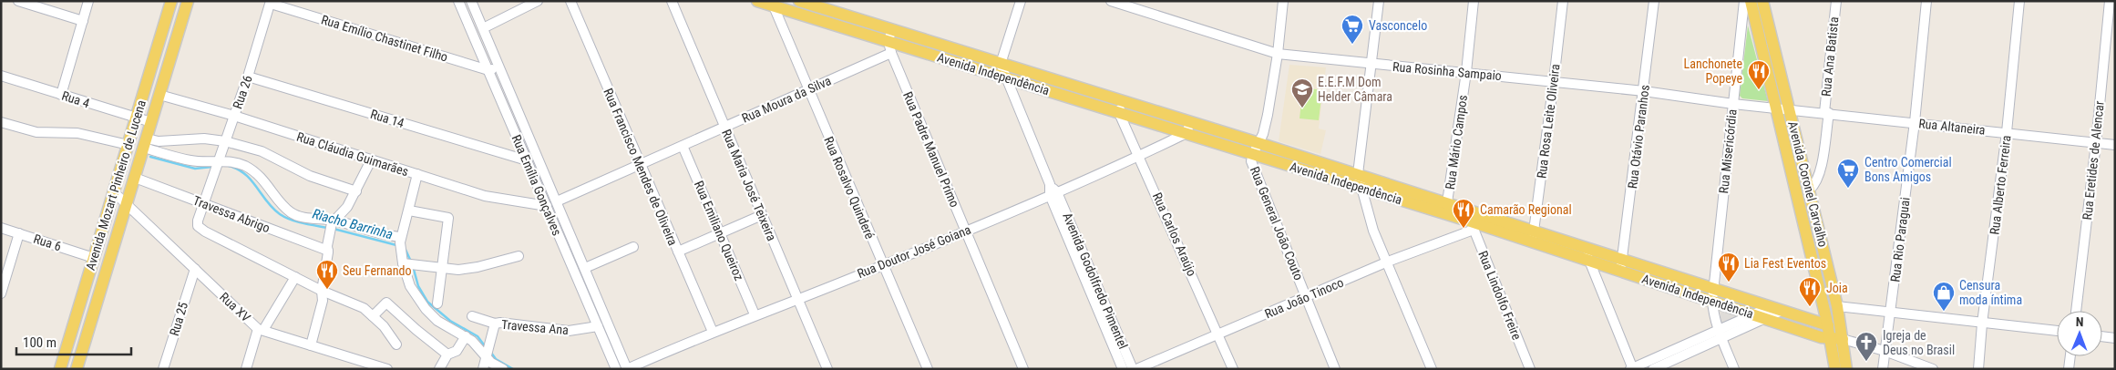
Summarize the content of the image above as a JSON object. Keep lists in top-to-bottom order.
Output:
{
  "streets": {
    "main road": ["Avenida Independência", "Avenida Coronel Carvalho", "Avenida Mozart Pinheiro de Lucena"],
    "street": [
      "Rua Emílio Chastinet Filho",
      "Rua Ana Batista",
      "Rua Rosinha Sampaio",
      "Rua 26",
      "Rua 4",
      "Rua Moura da Silva",
      "Rua 14",
      "Rua Rosa Leite Oliveira",
      "Rua Altaneira",
      "Rua Otávio Paranhos",
      "Rua Mário Campos",
      "Rua Padre Manuel Primo",
      "Rua Misericórdia",
      "Rua Cláudia Guimarães",
      "Rua Eretides de Alencar",
      "Rua Francisco Mendes de Oliveira",
      "Rua Emília Gonçalves",
      "Rua Maria José Teixeira",
      "Rua Alberto Ferreira",
      "Rua Rosalvo Quinderé",
      "Travessa Abrigo",
      "Rua General João Couto",
      "Rua Emiliano Queiroz",
      "Rua Carlos Araújo",
      "Rua Rio Paraguai",
      "Rua 6",
      "Rua Doutor José Goiana",
      "Avenida Godolfredo Pimentel",
      "Rua Lindolfo Freire",
      "Rua João Tinoco",
      "Rua XV",
      "Rua 25",
      "Travessa Ana"
    ]
  },
  "crossings": [
    ["Rua Emílio Chastinet Filho", "Rua 26"],
    ["Rua Emílio Chastinet Filho", "Rua Emília Gonçalves"],
    ["Rua Ana Batista", "Rua Altaneira"],
    ["Rua Ana Batista", "Avenida Coronel Carvalho"],
    ["Rua Rosinha Sampaio", "Rua Rosa Leite Oliveira"],
    ["Rua Rosinha Sampaio", "Rua Altaneira"],
    ["Rua Rosinha Sampaio", "Rua Otávio Paranhos"],
    ["Rua Rosinha Sampaio", "Rua Mário Campos"],
    ["Rua Rosinha Sampaio", "Rua Misericórdia"],
    ["Rua Rosinha Sampaio", "Avenida Coronel Carvalho"],
    ["Avenida Independência", "Rua Moura da Silva"],
    ["Avenida Independência", "Rua Rosa Leite Oliveira"],
    ["Avenida Independência", "Rua Otávio Paranhos"],
    ["Avenida Independência", "Rua Mário Campos"],
    ["Avenida Independência", "Rua Padre Manuel Primo"],
    ["Avenida Independência", "Rua Misericórdia"],
    ["Avenida Independência", "Avenida Coronel Carvalho"],
    ["Avenida Independência", "Rua Rosalvo Quinderé"],
    ["Avenida Independência", "Rua General João Couto"],
    ["Avenida Independência", "Rua Carlos Araújo"],
    ["Avenida Independência", "Rua Rio Paraguai"],
    ["Avenida Independência", "Rua Doutor José Goiana"],
    ["Avenida Independência", "Rua Lindolfo Freire"],
    ["Avenida Independência", "Rua João Tinoco"],
    ["Rua 26", "Rua 14"],
    ["Rua 26", "Rua Cláudia Guimarães"],
    ["Rua 26", "Travessa Abrigo"],
    ["Rua 4", "Avenida Mozart Pinheiro de Lucena"],
    ["Rua Moura da Silva", "Rua Padre Manuel Primo"],
    ["Rua Moura da Silva", "Rua Francisco Mendes de Oliveira"],
    ["Rua Moura da Silva", "Rua Emília Gonçalves"],
    ["Rua Moura da Silva", "Rua Maria José Teixeira"],
    ["Rua Moura da Silva", "Rua Rosalvo Quinderé"],
    ["Rua Moura da Silva", "Rua Emiliano Queiroz"],
    ["Rua 14", "Rua Emília Gonçalves"],
    ["Rua Altaneira", "Rua Eretides de Alencar"],
    ["Rua Altaneira", "Avenida Coronel Carvalho"],
    ["Rua Altaneira", "Rua Alberto Ferreira"],
    ["Rua Altaneira", "Rua Rio Paraguai"],
    ["Rua Padre Manuel Primo", "Rua Doutor José Goiana"],
    ["Rua Cláudia Guimarães", "Avenida Mozart Pinheiro de Lucena"],
    ["Rua Cláudia Guimarães", "Rua Emília Gonçalves"],
    ["Rua Francisco Mendes de Oliveira", "Rua Doutor José Goiana"],
    ["Avenida Mozart Pinheiro de Lucena", "Travessa Abrigo"],
    ["Avenida Mozart Pinheiro de Lucena", "Rua 6"],
    ["Avenida Mozart Pinheiro de Lucena", "Rua XV"],
    ["Rua Emília Gonçalves", "Rua Doutor José Goiana"],
    ["Rua Emília Gonçalves", "Travessa Ana"],
    ["Rua Maria José Teixeira", "Rua Doutor José Goiana"],
    ["Rua Rosalvo Quinderé", "Rua Doutor José Goiana"],
    ["Rua General João Couto", "Rua João Tinoco"],
    ["Rua Emiliano Queiroz", "Rua Doutor José Goiana"],
    ["Rua Carlos Araújo", "Rua Doutor José Goiana"],
    ["Rua Carlos Araújo", "Rua João Tinoco"],
    ["Rua Doutor José Goiana", "Avenida Godolfredo Pimentel"],
    ["Rua Lindolfo Freire", "Rua João Tinoco"],
    ["Rua XV", "Rua 25"]
  ],
  "water": ["Riacho Barrinha"],
  "places": {
    "supermarket": ["Vasconcelo", "Centro Comercial Bons Amigos"],
    "restaurant": [
      "Lanchonete Popeye",
      "Camarão Regional",
      "Lia Fest Eventos",
      "Seu Fernando",
      "Joia"
    ],
    "school or university": ["E.E.F.M Dom Helder Câmara"],
    "shop": ["Censura moda íntima"],
    "church": ["Igreja de Deus no Brasil"]
  },
  "scale_bar": "100 m",
  "north": "top"
}
